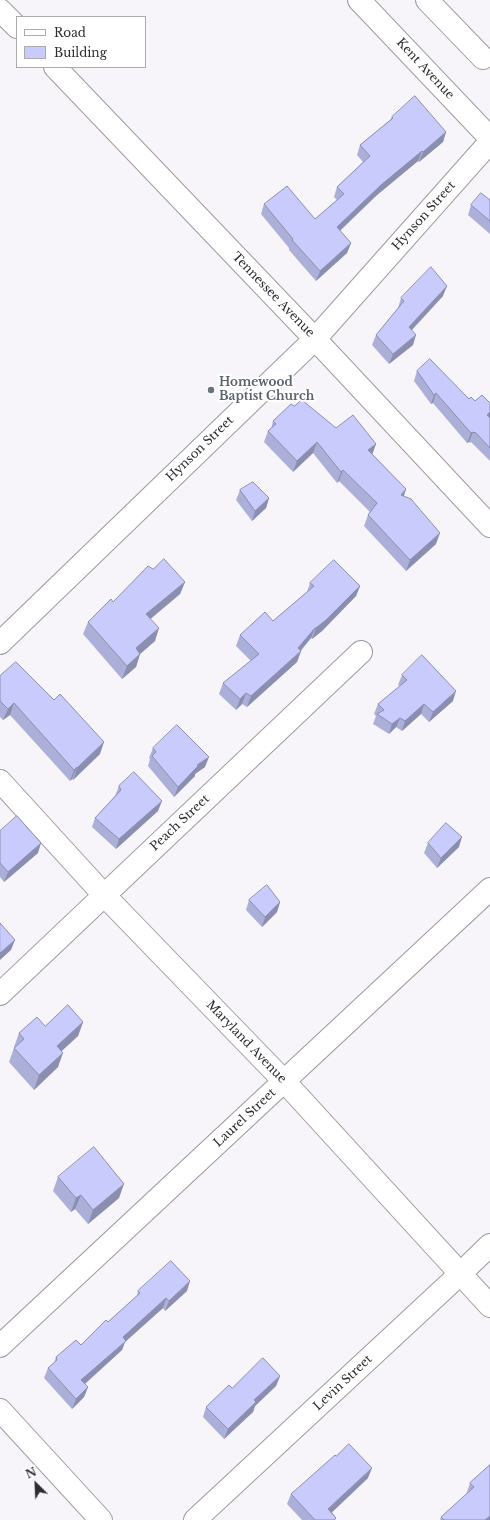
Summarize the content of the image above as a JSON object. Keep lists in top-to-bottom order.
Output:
{
  "streets": {
    "street": [
      "Kent Avenue",
      "Hynson Street",
      "Tennessee Avenue",
      "Peach Street",
      "Maryland Avenue",
      "Laurel Street",
      "Levin Street"
    ]
  },
  "crossings": [
    ["Hynson Street", "Tennessee Avenue"],
    ["Peach Street", "Maryland Avenue"],
    ["Maryland Avenue", "Laurel Street"],
    ["Maryland Avenue", "Levin Street"]
  ],
  "places": ["Homewood Baptist Church"],
  "legend": ["Road", "Building"],
  "north": "top left"
}
